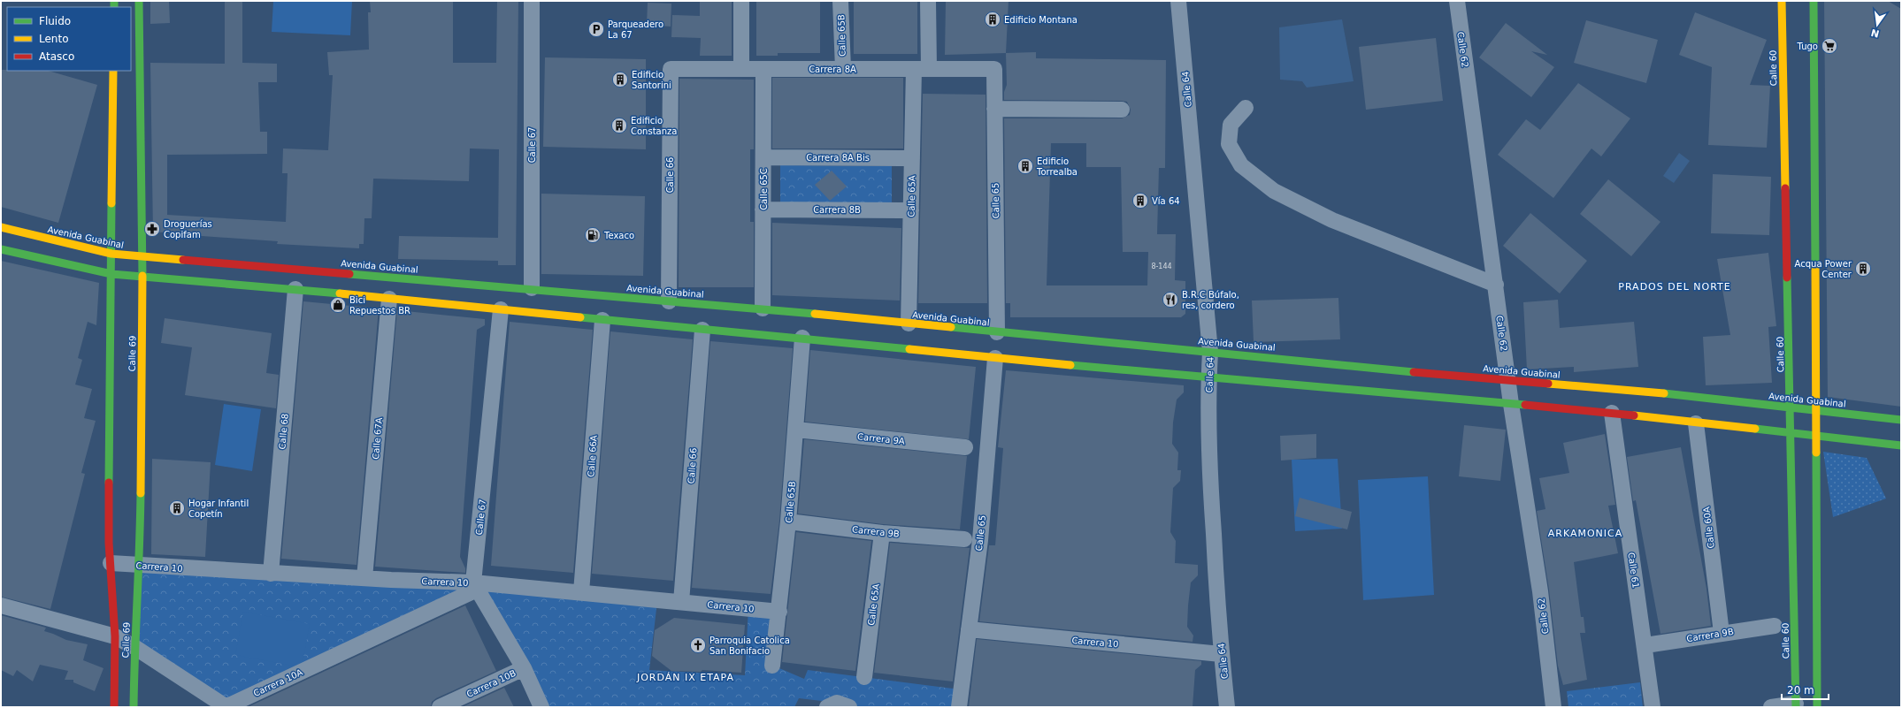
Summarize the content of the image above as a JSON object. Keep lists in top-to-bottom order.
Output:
{
  "streets": {
    "main road": ["Calle 60", "Avenida Guabinal", "Calle 69"],
    "street": [
      "Calle 65B",
      "Calle 62",
      "Carrera 8A",
      "Calle 64",
      "Calle 67",
      "Carrera 8A Bis",
      "Calle 66",
      "Calle 65C",
      "Calle 65A",
      "Calle 65",
      "Carrera 8B",
      "Calle 68",
      "Calle 67A",
      "Carrera 9A",
      "Calle 66A",
      "Calle 60A",
      "Carrera 9B",
      "Carrera 10",
      "Calle 61",
      "Carrera 10A",
      "Carrera 10B"
    ]
  },
  "crossings": [
    ["Calle 65B", "Carrera 8A"],
    ["Calle 65B", "Carrera 9A"],
    ["Calle 65B", "Carrera 9B"],
    ["Calle 65B", "Carrera 10"],
    ["Calle 62", "Avenida Guabinal"],
    ["Calle 60", "Avenida Guabinal"],
    ["Carrera 8A", "Calle 66"],
    ["Carrera 8A", "Calle 65C"],
    ["Carrera 8A", "Calle 65A"],
    ["Carrera 8A", "Calle 65"],
    ["Calle 64", "Avenida Guabinal"],
    ["Calle 64", "Carrera 10"],
    ["Calle 67", "Avenida Guabinal"],
    ["Calle 67", "Carrera 10"],
    ["Calle 67", "Carrera 10A"],
    ["Carrera 8A Bis", "Calle 65C"],
    ["Carrera 8A Bis", "Calle 65A"],
    ["Calle 66", "Avenida Guabinal"],
    ["Calle 66", "Carrera 10"],
    ["Calle 65C", "Carrera 8B"],
    ["Calle 65C", "Avenida Guabinal"],
    ["Calle 65A", "Carrera 8B"],
    ["Calle 65A", "Avenida Guabinal"],
    ["Calle 65A", "Carrera 9B"],
    ["Calle 65", "Avenida Guabinal"],
    ["Calle 65", "Carrera 10"],
    ["Avenida Guabinal", "Calle 69"],
    ["Calle 69", "Carrera 10"],
    ["Calle 69", "Carrera 10A"],
    ["Calle 68", "Carrera 10"],
    ["Calle 67A", "Carrera 10"],
    ["Calle 66A", "Carrera 10"],
    ["Calle 60A", "Carrera 9B"],
    ["Carrera 9B", "Calle 61"],
    ["Carrera 10", "Carrera 10A"]
  ],
  "districts": ["PRADOS DEL NORTE", "ARKAMONICA", "JORDÁN IX ETAPA"],
  "places": {
    "building": [
      "Edificio Montana",
      "Edificio Santorini",
      "Edificio Constanza",
      "Edificio Torrealba",
      "Vía 64",
      "Acqua Power Center",
      "Hogar Infantil Copetín"
    ],
    "parking": ["Parqueadero La 67"],
    "supermarket": ["Tugo"],
    "pharmacy": ["Droguerías Copifam"],
    "fuel station": ["Texaco"],
    "restaurant": ["B.R.C Búfalo, res, cordero"],
    "shop": ["Bici Repuestos BR"],
    "church": ["Parroquia Catolica San Bonifacio"]
  },
  "house_numbers": ["8-144"],
  "legend": ["Fluido", "Lento", "Atasco"],
  "scale_bar": "20 m",
  "north": "bottom"
}
